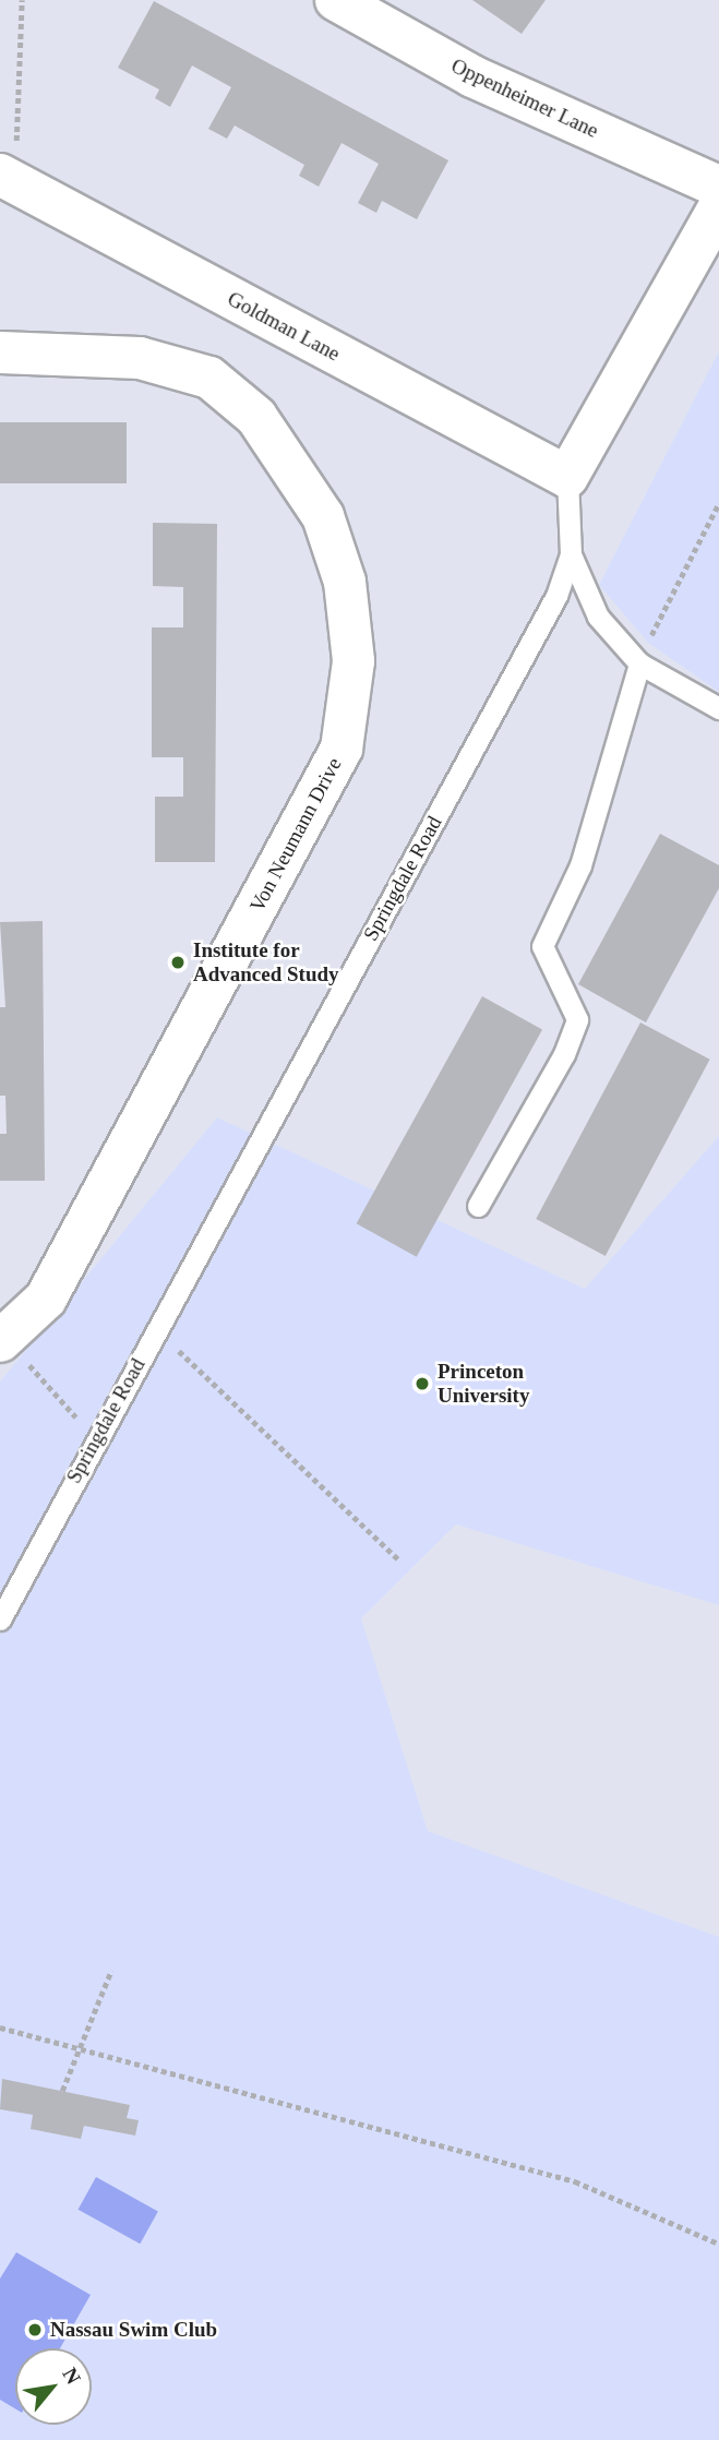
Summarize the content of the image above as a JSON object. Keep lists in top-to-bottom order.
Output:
{
  "streets": {
    "street": ["Oppenheimer Lane", "Goldman Lane", "Von Neumann Drive"],
    "lane": ["Springdale Road"]
  },
  "crossings": [
    ["Goldman Lane", "Springdale Road"]
  ],
  "places": ["Institute for Advanced Study", "Princeton University", "Nassau Swim Club"],
  "north": "top right"
}
